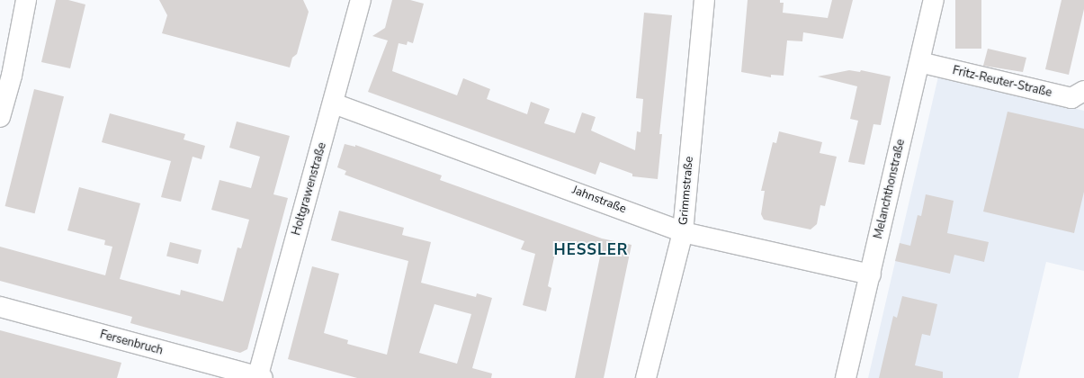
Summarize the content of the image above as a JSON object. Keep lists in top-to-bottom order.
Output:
{
  "streets": {
    "street": [
      "Fritz-Reuter-Straße",
      "Holtgrawenstraße",
      "Melanchthonstraße",
      "Grimmstraße",
      "Jahnstraße",
      "Fersenbruch"
    ]
  },
  "crossings": [
    ["Fritz-Reuter-Straße", "Melanchthonstraße"],
    ["Holtgrawenstraße", "Jahnstraße"],
    ["Holtgrawenstraße", "Fersenbruch"],
    ["Melanchthonstraße", "Jahnstraße"],
    ["Grimmstraße", "Jahnstraße"]
  ],
  "districts": ["HESSLER"]
}
